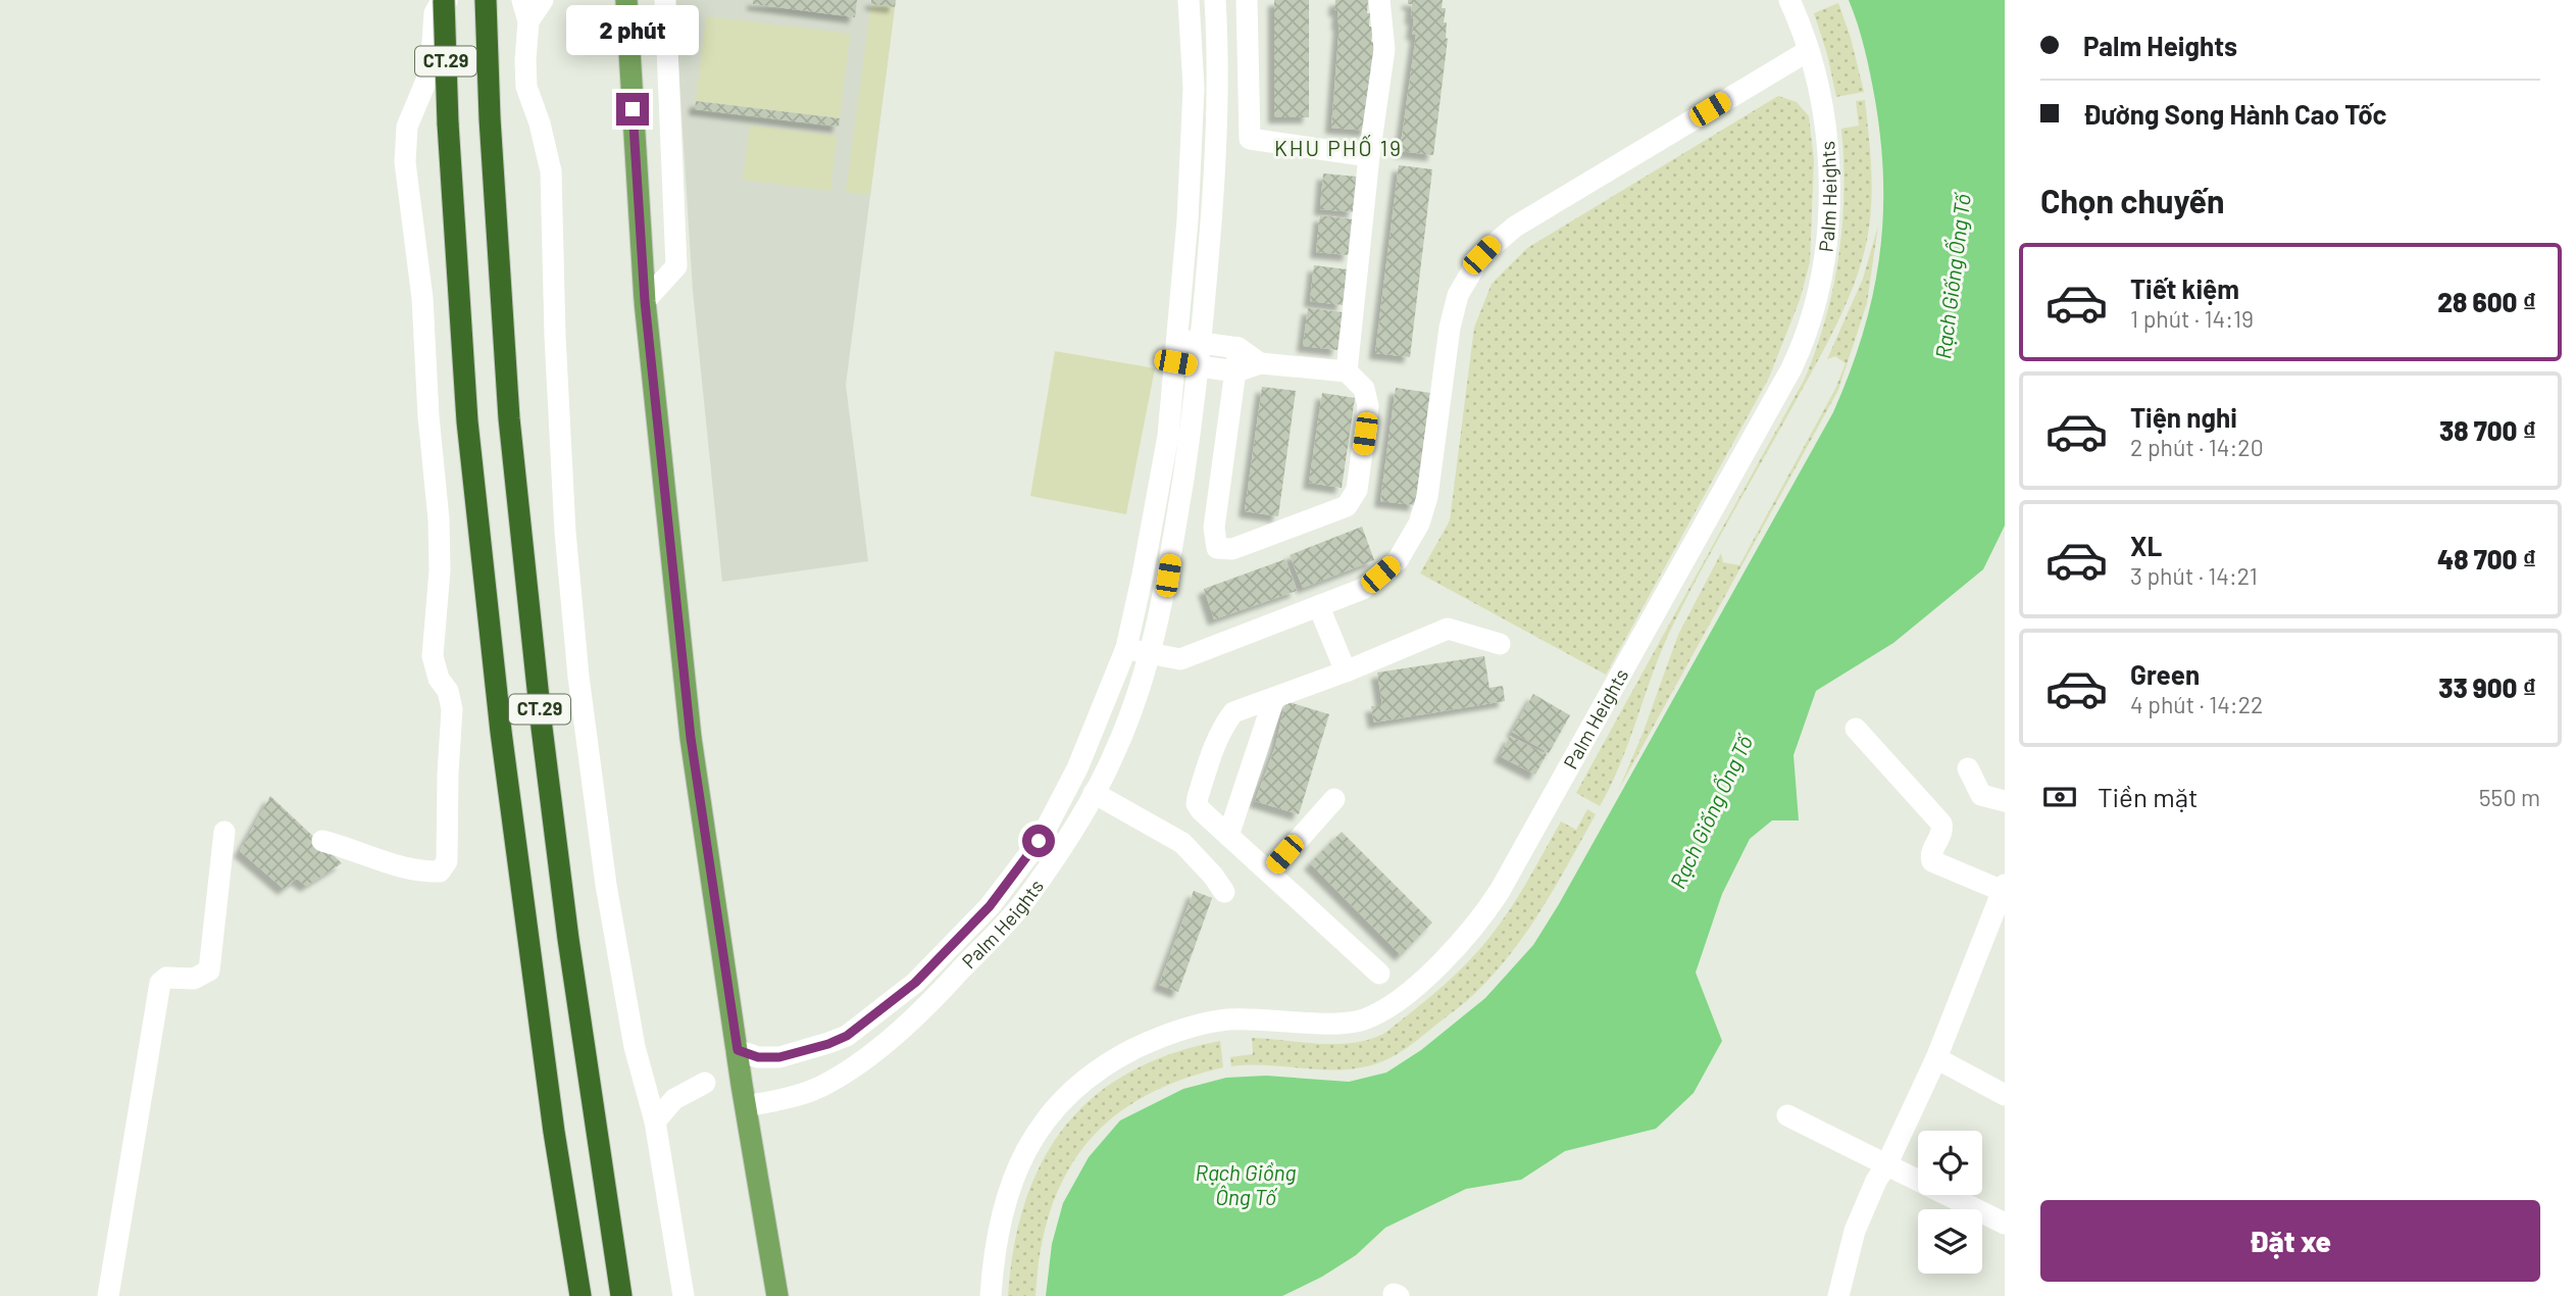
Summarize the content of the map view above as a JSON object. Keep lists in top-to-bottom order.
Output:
{
  "streets": {
    "highway": ["CT.29"],
    "street": ["Palm Heights"]
  },
  "districts": ["KHU PHỐ 19"],
  "water": ["Rạch Giống Ống Tố", "Rạch Giồng Ông Tố"],
  "page": {
    "banner": ["Palm Heights", "Đường Song Hành Cao Tốc"],
    "bubble": "2 phút",
    "heading": "Chọn chuyến",
    "list": [
      {
        "name": "Tiết kiệm",
        "note": "1 phút · 14:19",
        "value": "28 600 ₫"
      },
      {
        "name": "Tiện nghi",
        "note": "2 phút · 14:20",
        "value": "38 700 ₫"
      },
      {
        "name": "XL",
        "note": "3 phút · 14:21",
        "value": "48 700 ₫"
      },
      {
        "name": "Green",
        "note": "4 phút · 14:22",
        "value": "33 900 ₫"
      }
    ],
    "pay": ["Tiền mặt", "550 m"],
    "buttons": "Đặt xe"
  }
}
